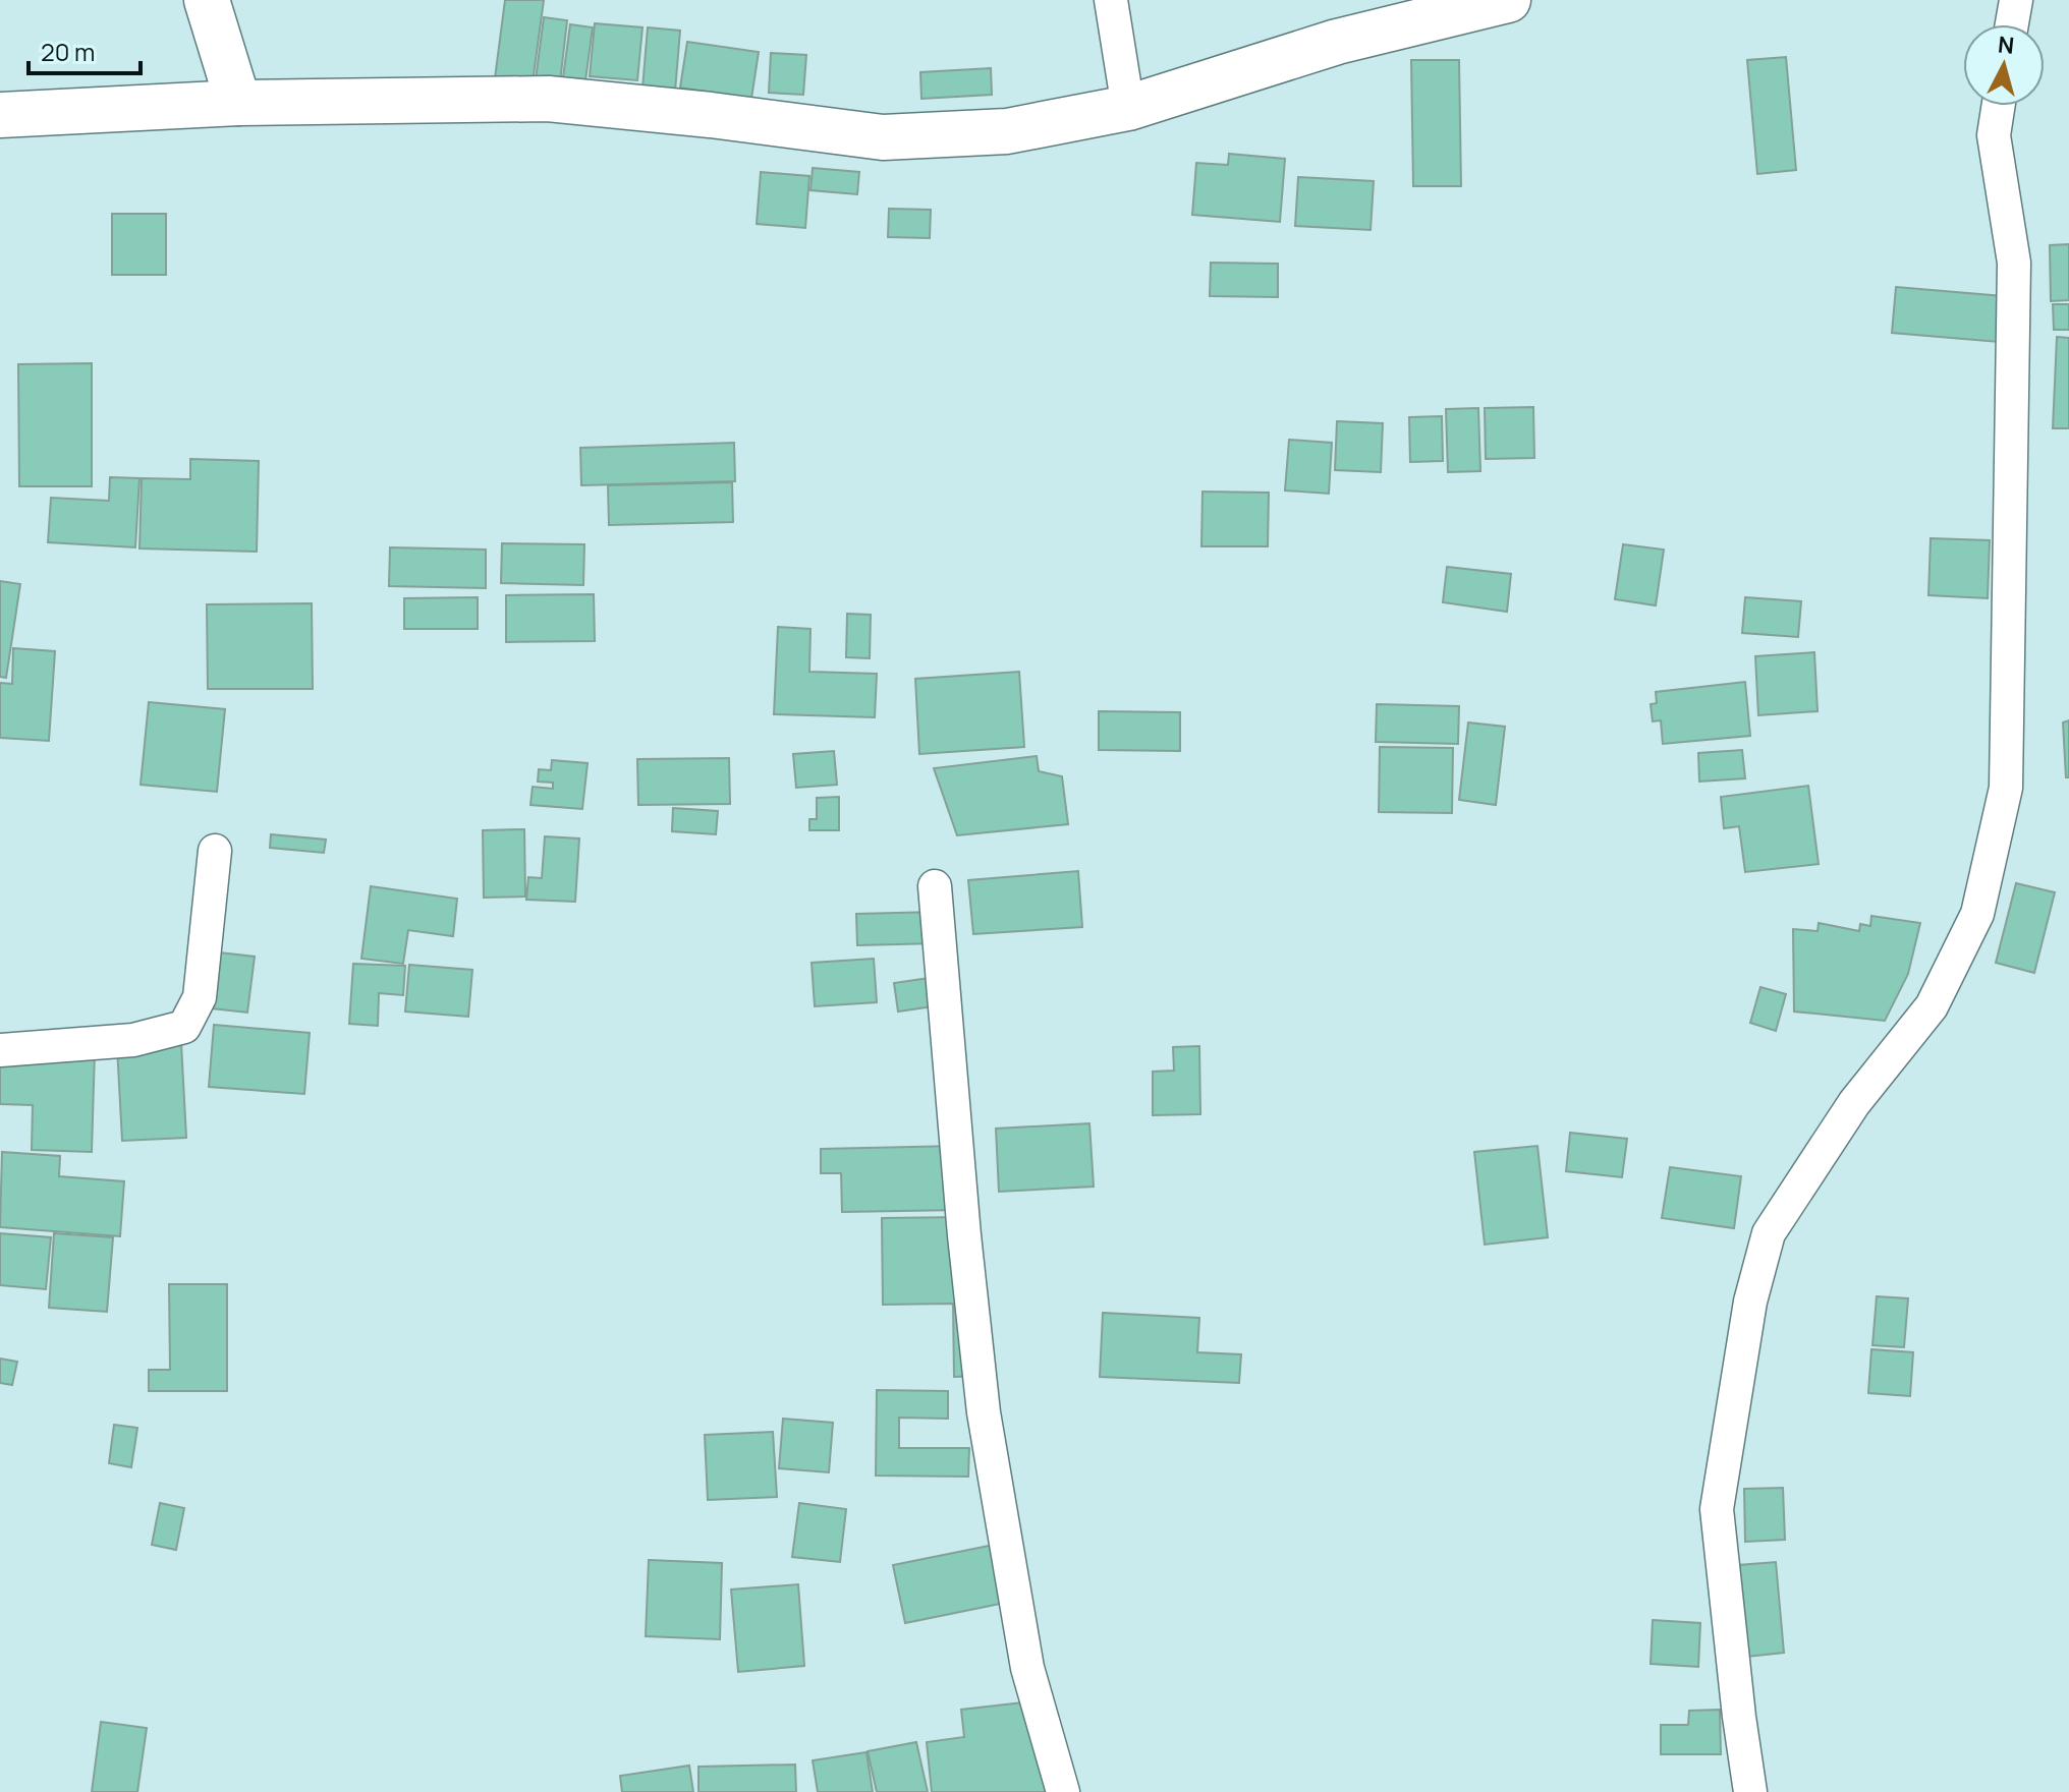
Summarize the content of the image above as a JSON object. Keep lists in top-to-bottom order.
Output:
{
  "scale_bar": "20 m",
  "north": "top"
}
